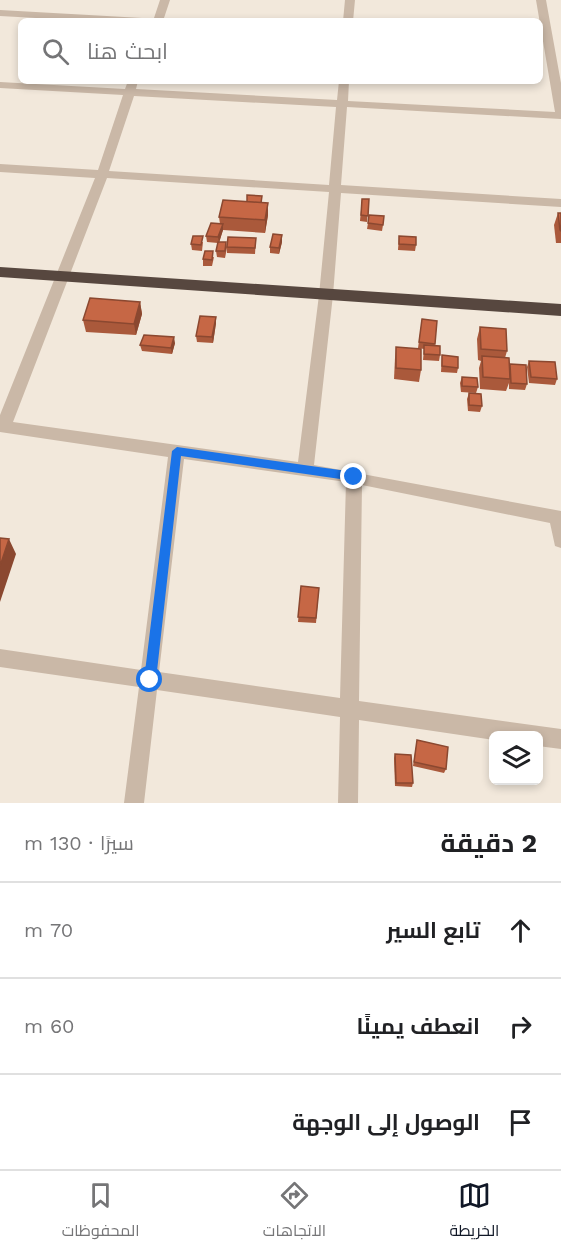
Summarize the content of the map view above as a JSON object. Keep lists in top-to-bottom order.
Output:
{
  "page": {
    "search": "ابحث هنا",
    "heading": ["2 دقيقة", "سيرًا · 130 m"],
    "list": [
      ["تابع السير", "70 m"],
      ["انعطف يمينًا", "60 m"],
      "الوصول إلى الوجهة"
    ],
    "nav": ["الخريطة", "الاتجاهات", "المحفوظات"]
  }
}
